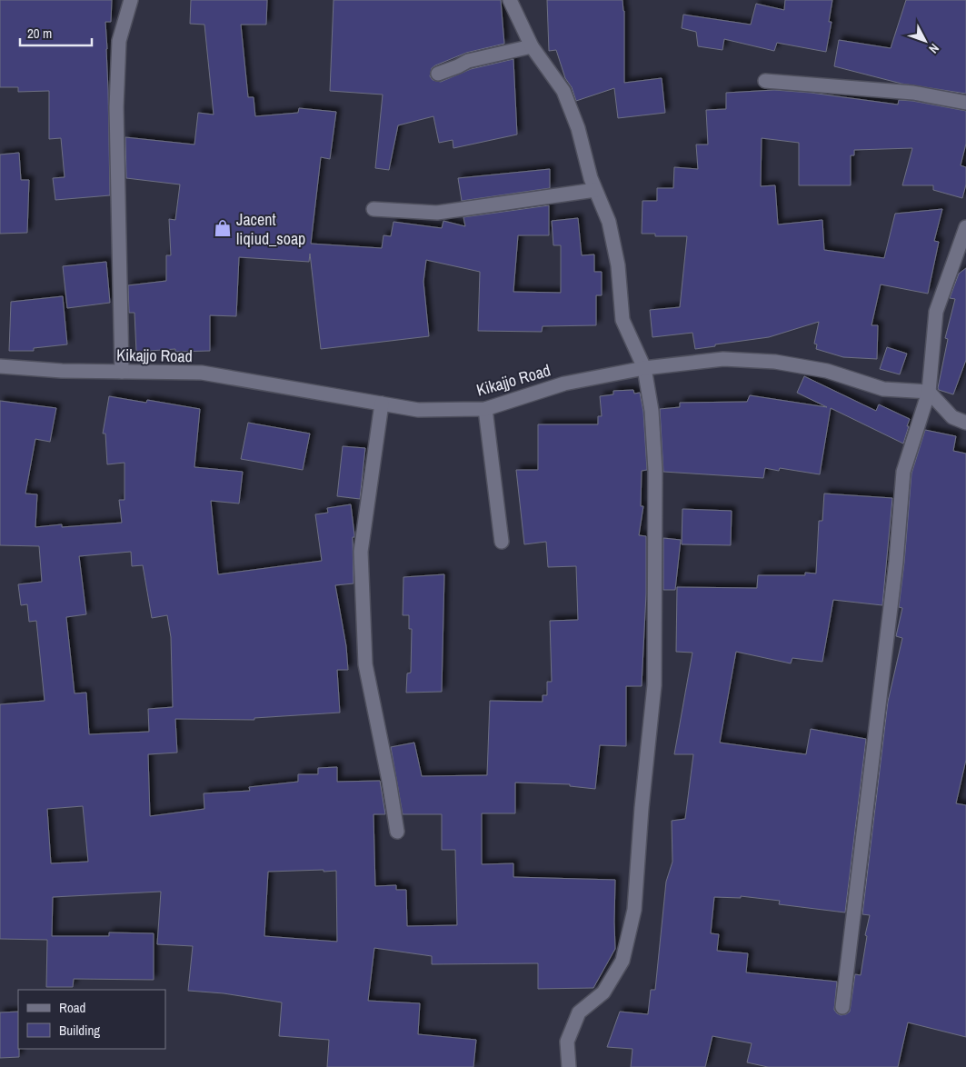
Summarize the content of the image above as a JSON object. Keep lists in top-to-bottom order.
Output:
{
  "streets": {
    "street": ["Kikajjo Road"]
  },
  "places": {
    "shop": ["Jacent liqiud_soap"]
  },
  "legend": ["Road", "Building"],
  "scale_bar": "20 m",
  "north": "bottom right"
}
